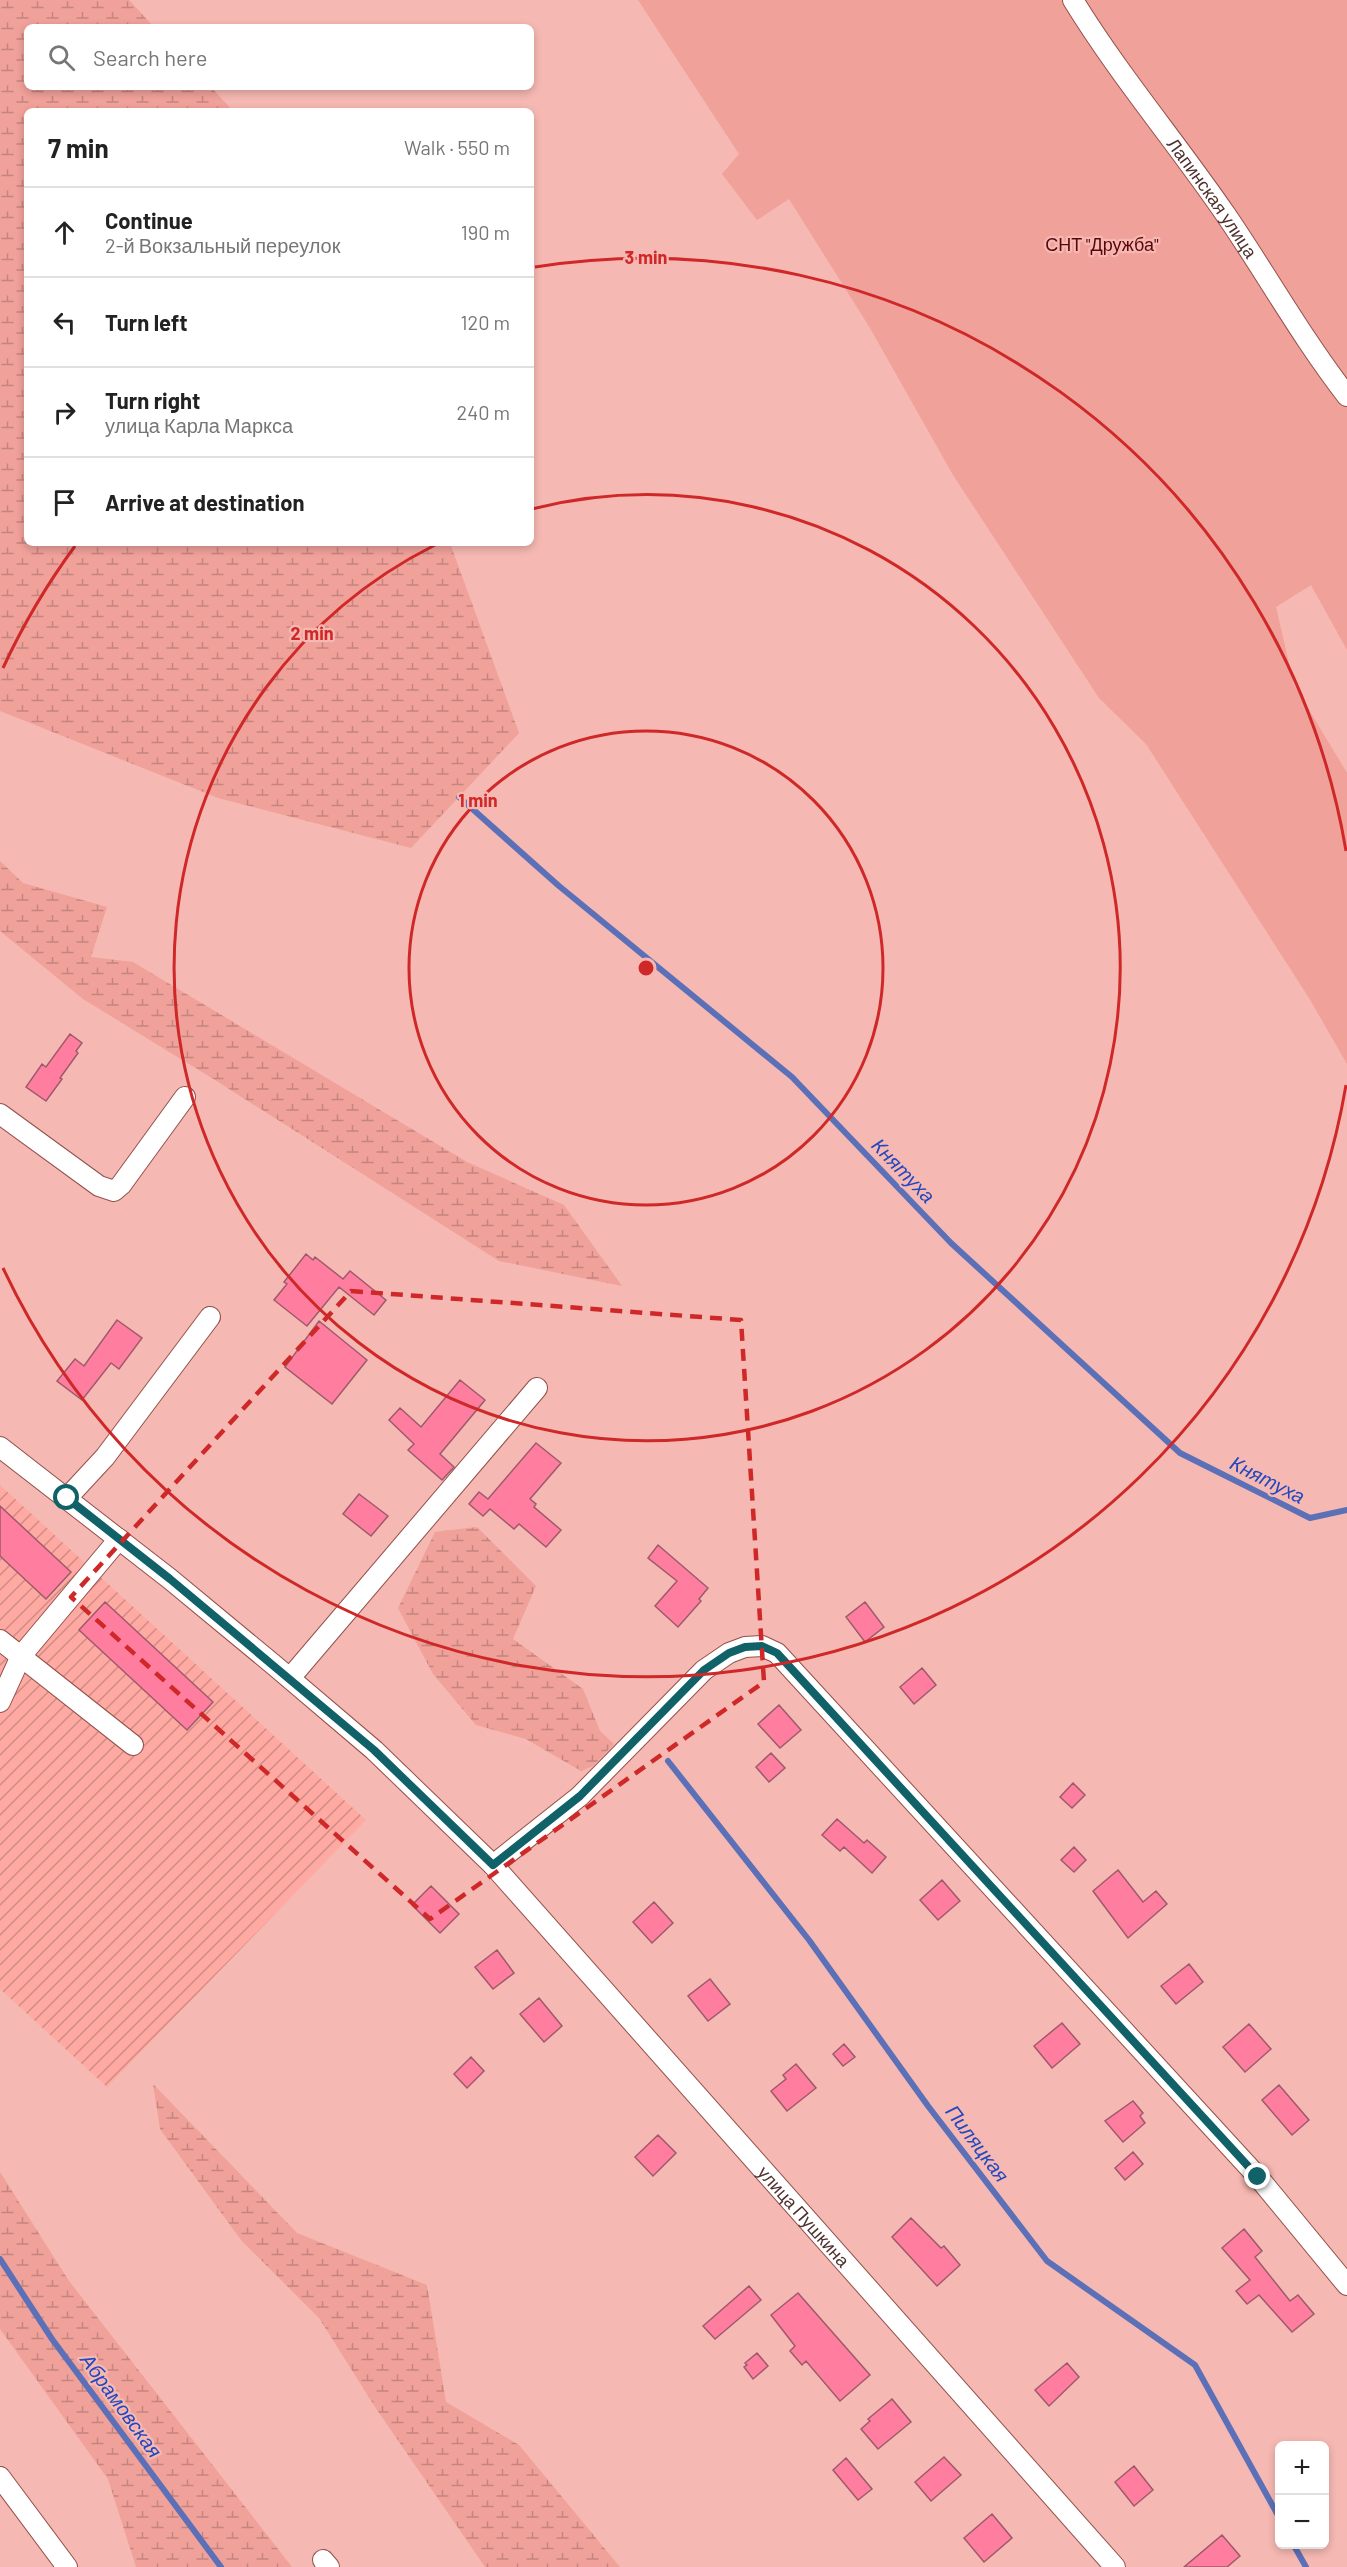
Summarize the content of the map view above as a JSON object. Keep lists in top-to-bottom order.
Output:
{
  "streets": {
    "street": ["Лапинская улица", "улица Пушкина"]
  },
  "water": ["Княтуха", "Пиляцкая", "Абрамовская"],
  "parks": ["СНТ \"Дружба\""],
  "page": {
    "search": "Search here",
    "heading": ["7 min", "Walk · 550 m"],
    "list": [
      ["Continue", "2-й Вокзальный переулок", "190 m"],
      ["Turn left", "120 m"],
      ["Turn right", "улица Карла Маркса", "240 m"],
      "Arrive at destination"
    ],
    "map_buttons": ["+", "−"]
  },
  "rings": ["3 min", "2 min", "1 min"]
}
